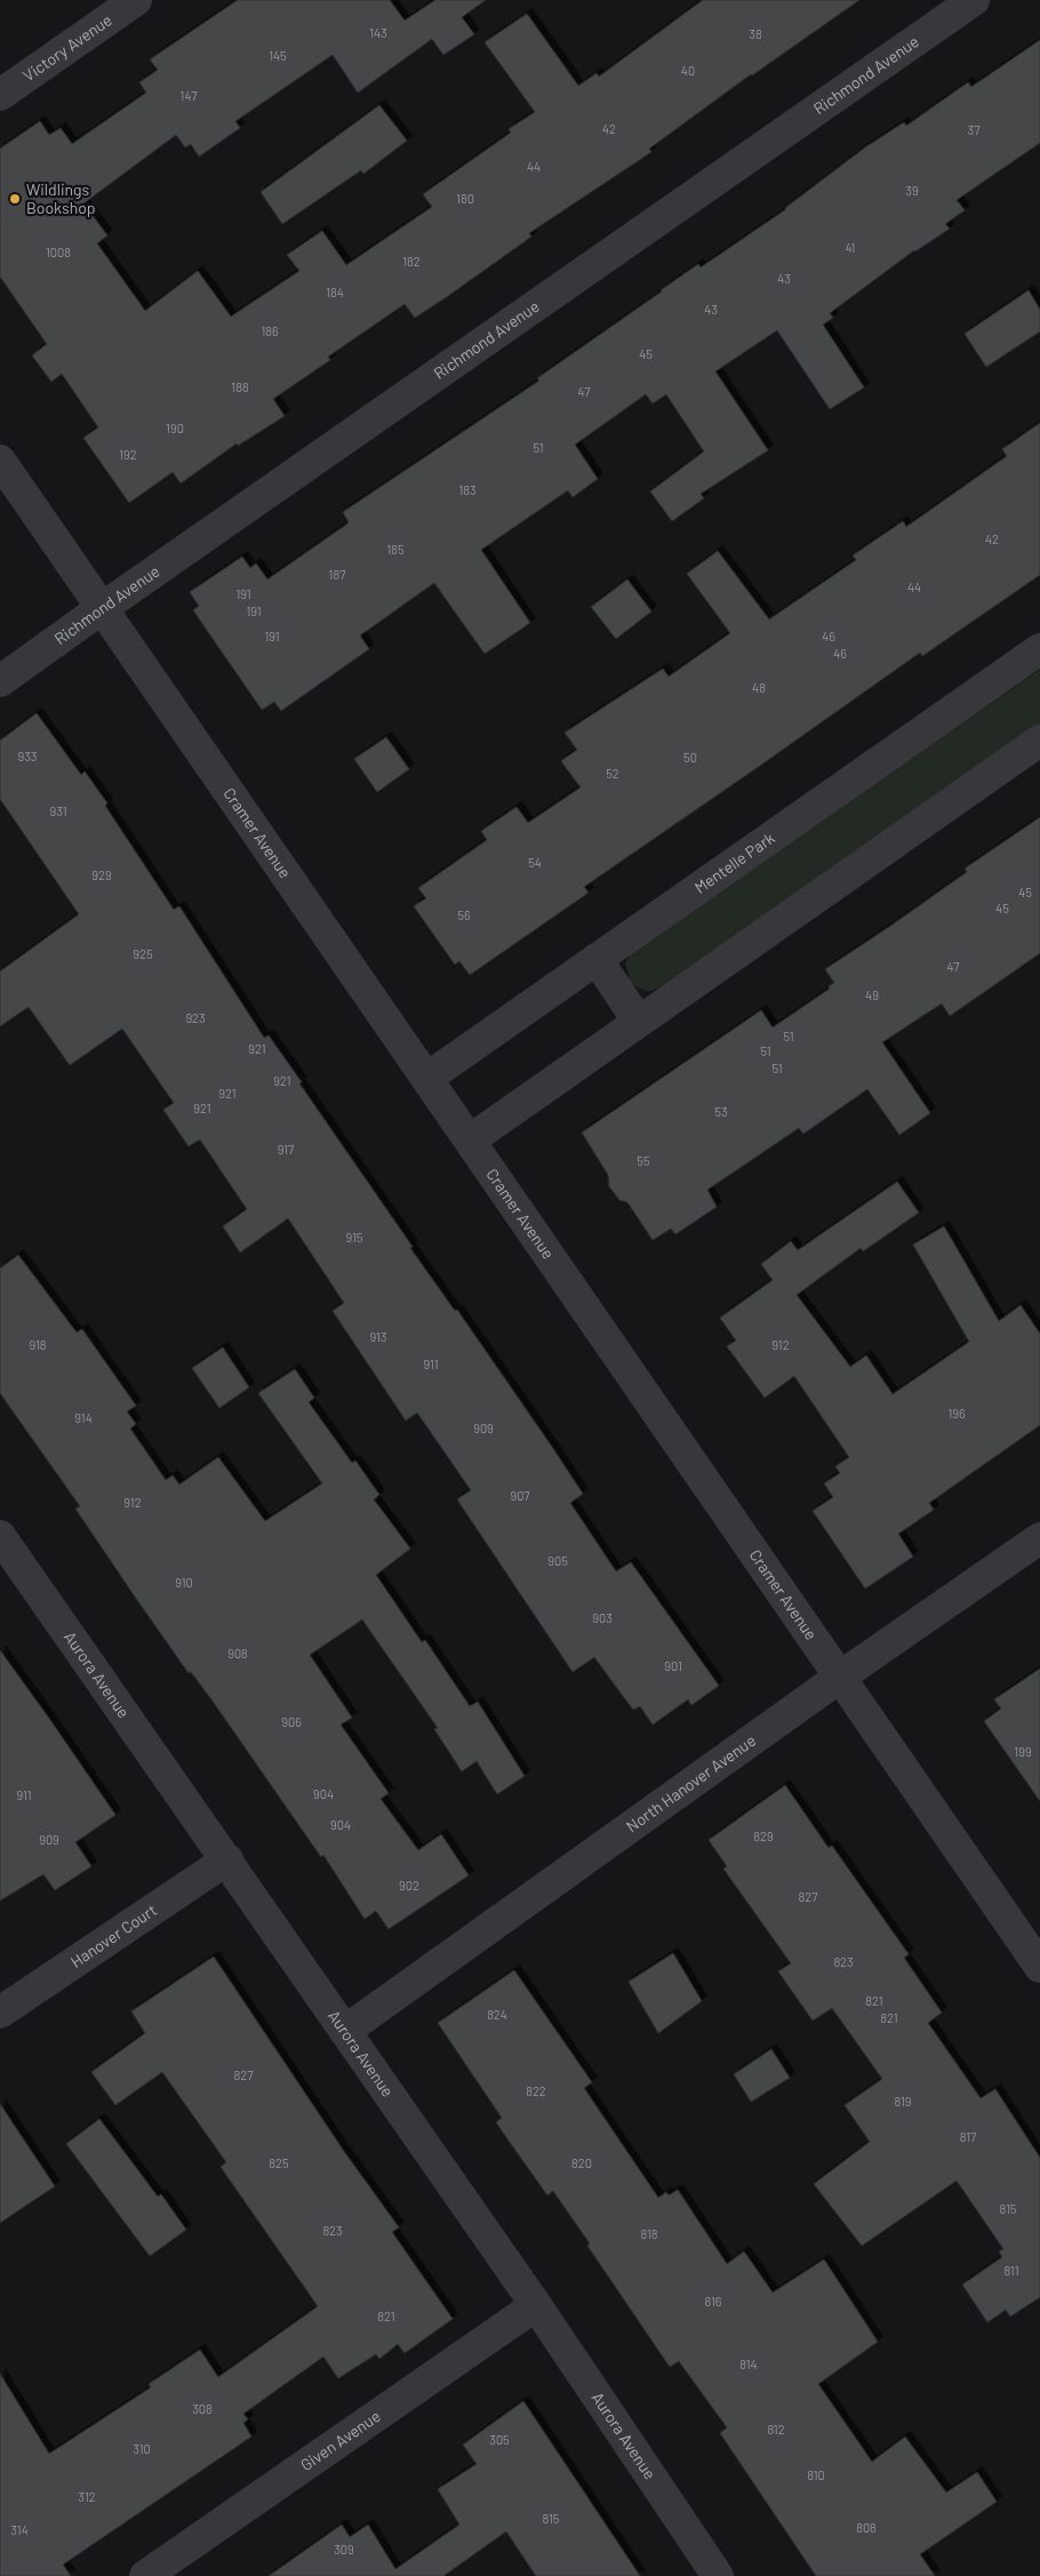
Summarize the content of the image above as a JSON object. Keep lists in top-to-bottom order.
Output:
{
  "streets": {
    "street": [
      "Victory Avenue",
      "Richmond Avenue",
      "Cramer Avenue",
      "Mentelle Park",
      "Aurora Avenue",
      "North Hanover Avenue",
      "Hanover Court",
      "Given Avenue"
    ]
  },
  "crossings": [
    ["Richmond Avenue", "Cramer Avenue"],
    ["Cramer Avenue", "Mentelle Park"],
    ["Cramer Avenue", "North Hanover Avenue"],
    ["Aurora Avenue", "North Hanover Avenue"],
    ["Aurora Avenue", "Hanover Court"],
    ["Aurora Avenue", "Given Avenue"]
  ],
  "places": ["Wildlings Bookshop"],
  "house_numbers": [
    "143",
    "38",
    "145",
    "40",
    "147",
    "42",
    "37",
    "44",
    "39",
    "180",
    "41",
    "1008",
    "182",
    "43",
    "184",
    "43",
    "186",
    "45",
    "188",
    "47",
    "190",
    "51",
    "192",
    "183",
    "42",
    "185",
    "187",
    "44",
    "191",
    "191",
    "191",
    "46",
    "46",
    "48",
    "933",
    "50",
    "52",
    "931",
    "54",
    "929",
    "45",
    "45",
    "56",
    "925",
    "47",
    "49",
    "923",
    "51",
    "921",
    "51",
    "51",
    "921",
    "921",
    "921",
    "53",
    "917",
    "55",
    "915",
    "913",
    "918",
    "912",
    "911",
    "196",
    "914",
    "909",
    "907",
    "912",
    "905",
    "910",
    "903",
    "908",
    "901",
    "906",
    "199",
    "904",
    "911",
    "904",
    "829",
    "909",
    "902",
    "827",
    "823",
    "821",
    "824",
    "821",
    "827",
    "822",
    "819",
    "817",
    "825",
    "820",
    "815",
    "823",
    "818",
    "811",
    "816",
    "821",
    "814",
    "308",
    "812",
    "305",
    "310",
    "810",
    "312",
    "815",
    "808",
    "314",
    "309"
  ]
}
